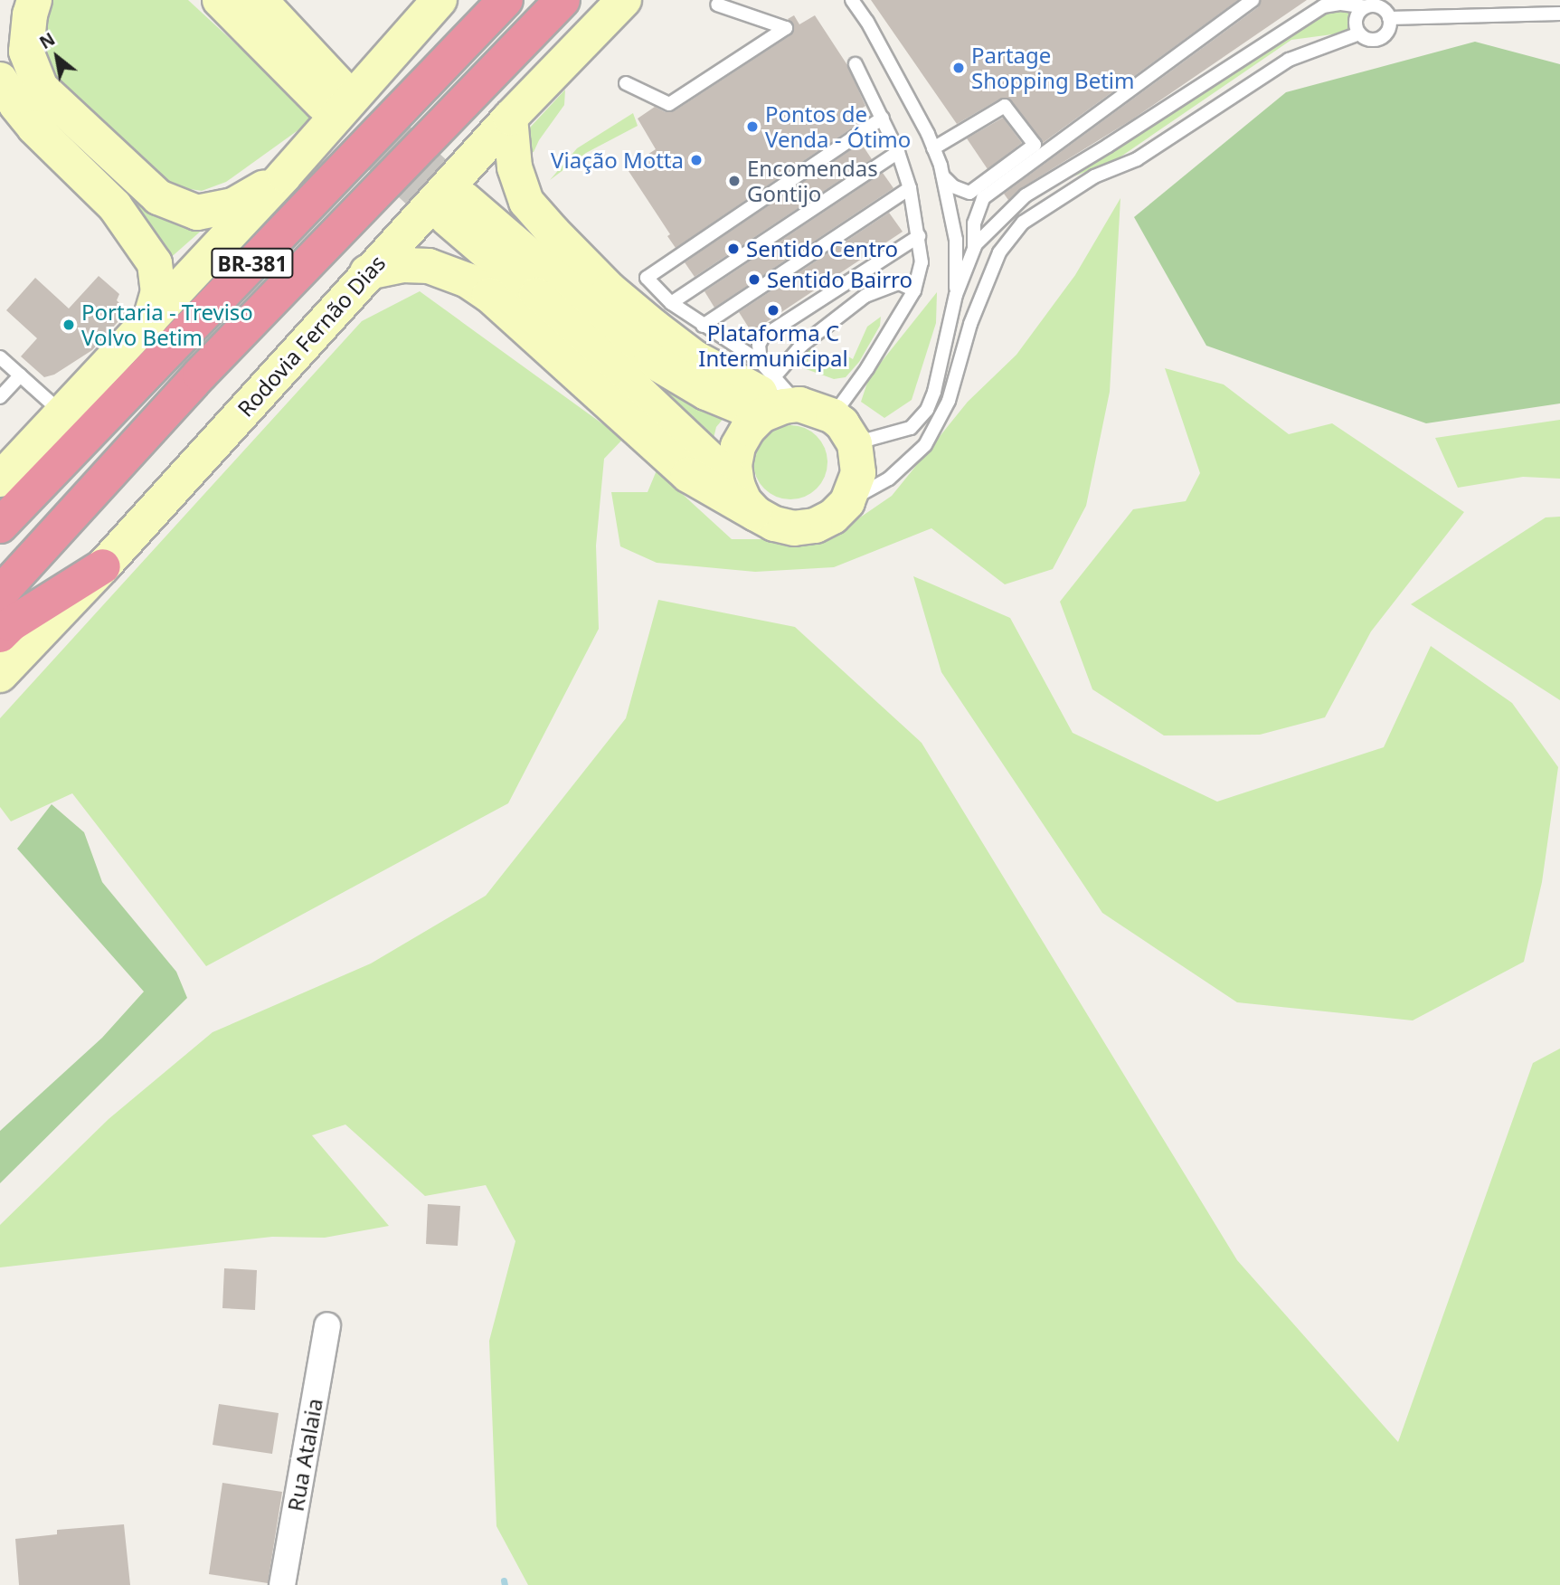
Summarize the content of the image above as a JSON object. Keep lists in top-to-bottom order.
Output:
{
  "streets": {
    "highway": ["BR-381"],
    "main road": ["Rodovia Fernão Dias"],
    "street": ["Rua Atalaia"]
  },
  "places": [
    "Partage Shopping Betim",
    "Pontos de Venda - Ótimo",
    "Viação Motta",
    "Encomendas Gontijo",
    "Sentido Centro",
    "Sentido Bairro",
    "Plataforma C Intermunicipal",
    "Portaria - Treviso Volvo Betim"
  ],
  "north": "top left"
}
